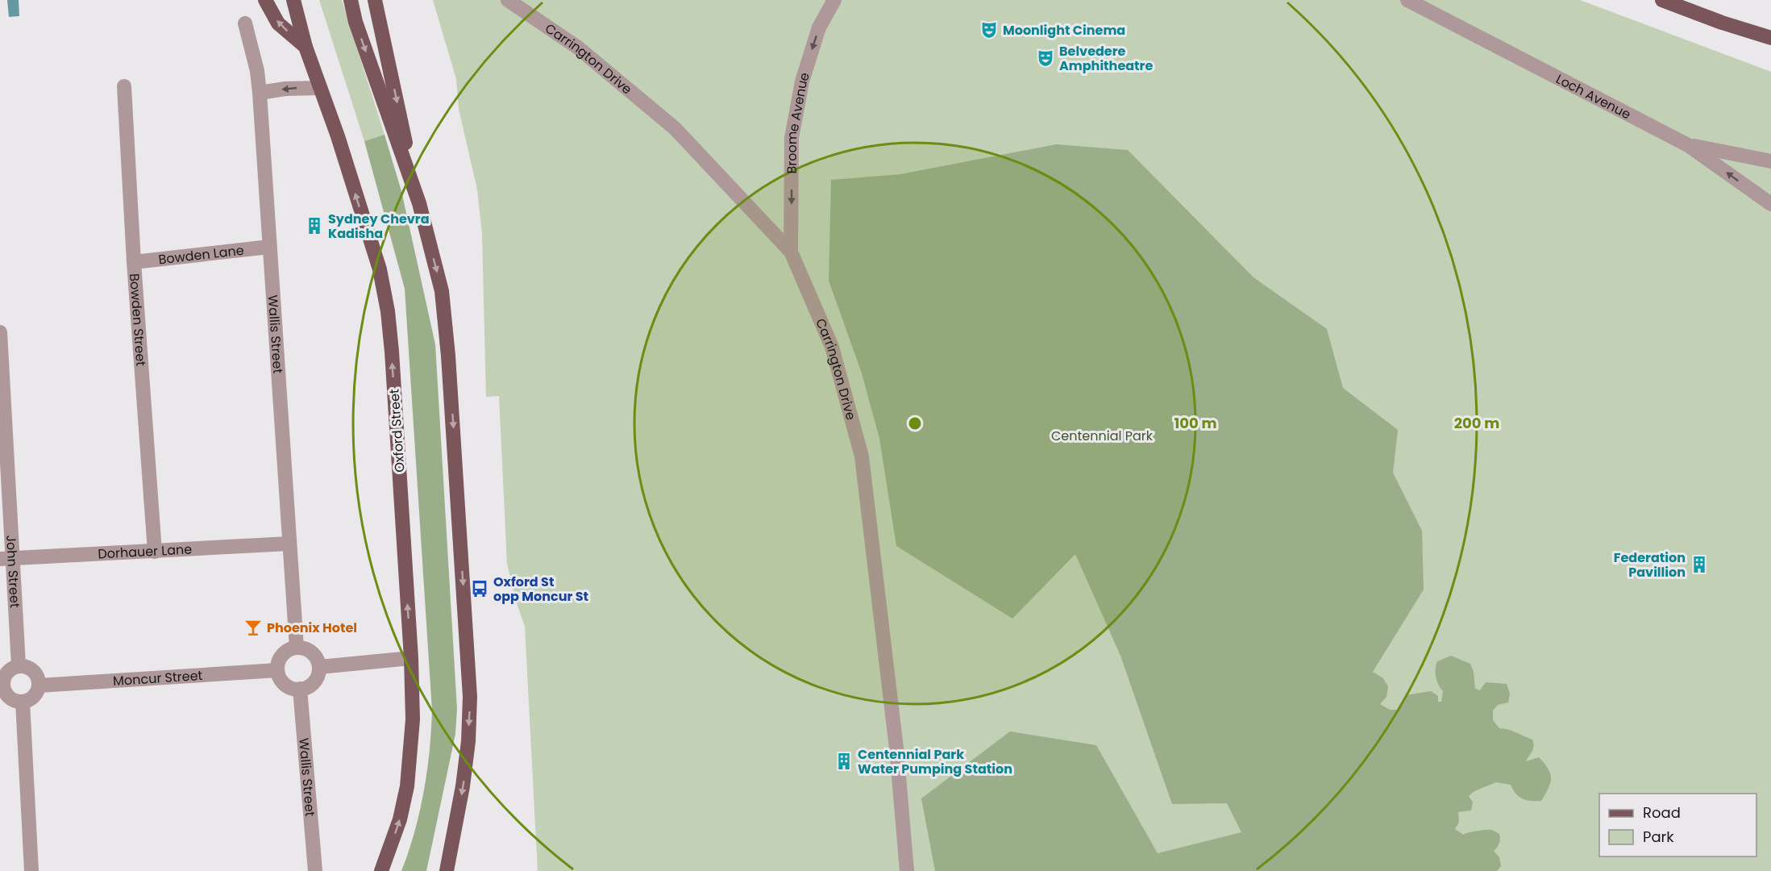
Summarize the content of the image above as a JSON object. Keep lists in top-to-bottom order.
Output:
{
  "streets": {
    "main road": ["Oxford Street"],
    "street": [
      "Carrington Drive",
      "Loch Avenue",
      "Broome Avenue",
      "Bowden Lane",
      "Bowden Street",
      "Wallis Street",
      "Dorhauer Lane",
      "John Street",
      "Moncur Street"
    ]
  },
  "crossings": [
    ["Carrington Drive", "Broome Avenue"],
    ["Bowden Lane", "Bowden Street"],
    ["Bowden Lane", "Wallis Street"],
    ["Bowden Street", "Dorhauer Lane"],
    ["Wallis Street", "Dorhauer Lane"],
    ["Wallis Street", "Moncur Street"],
    ["Dorhauer Lane", "John Street"],
    ["John Street", "Moncur Street"]
  ],
  "one_way": ["Broome Avenue"],
  "parks": ["Centennial Park"],
  "places": {
    "theatre": ["Moonlight Cinema", "Belvedere Amphitheatre"],
    "building": ["Sydney Chevra Kadisha", "Federation Pavillion", "Centennial Park Water Pumping Station"],
    "bus stop": ["Oxford St opp Moncur St"],
    "bar": ["Phoenix Hotel"]
  },
  "legend": ["Road", "Park"],
  "rings": ["100 m", "200 m"]
}
